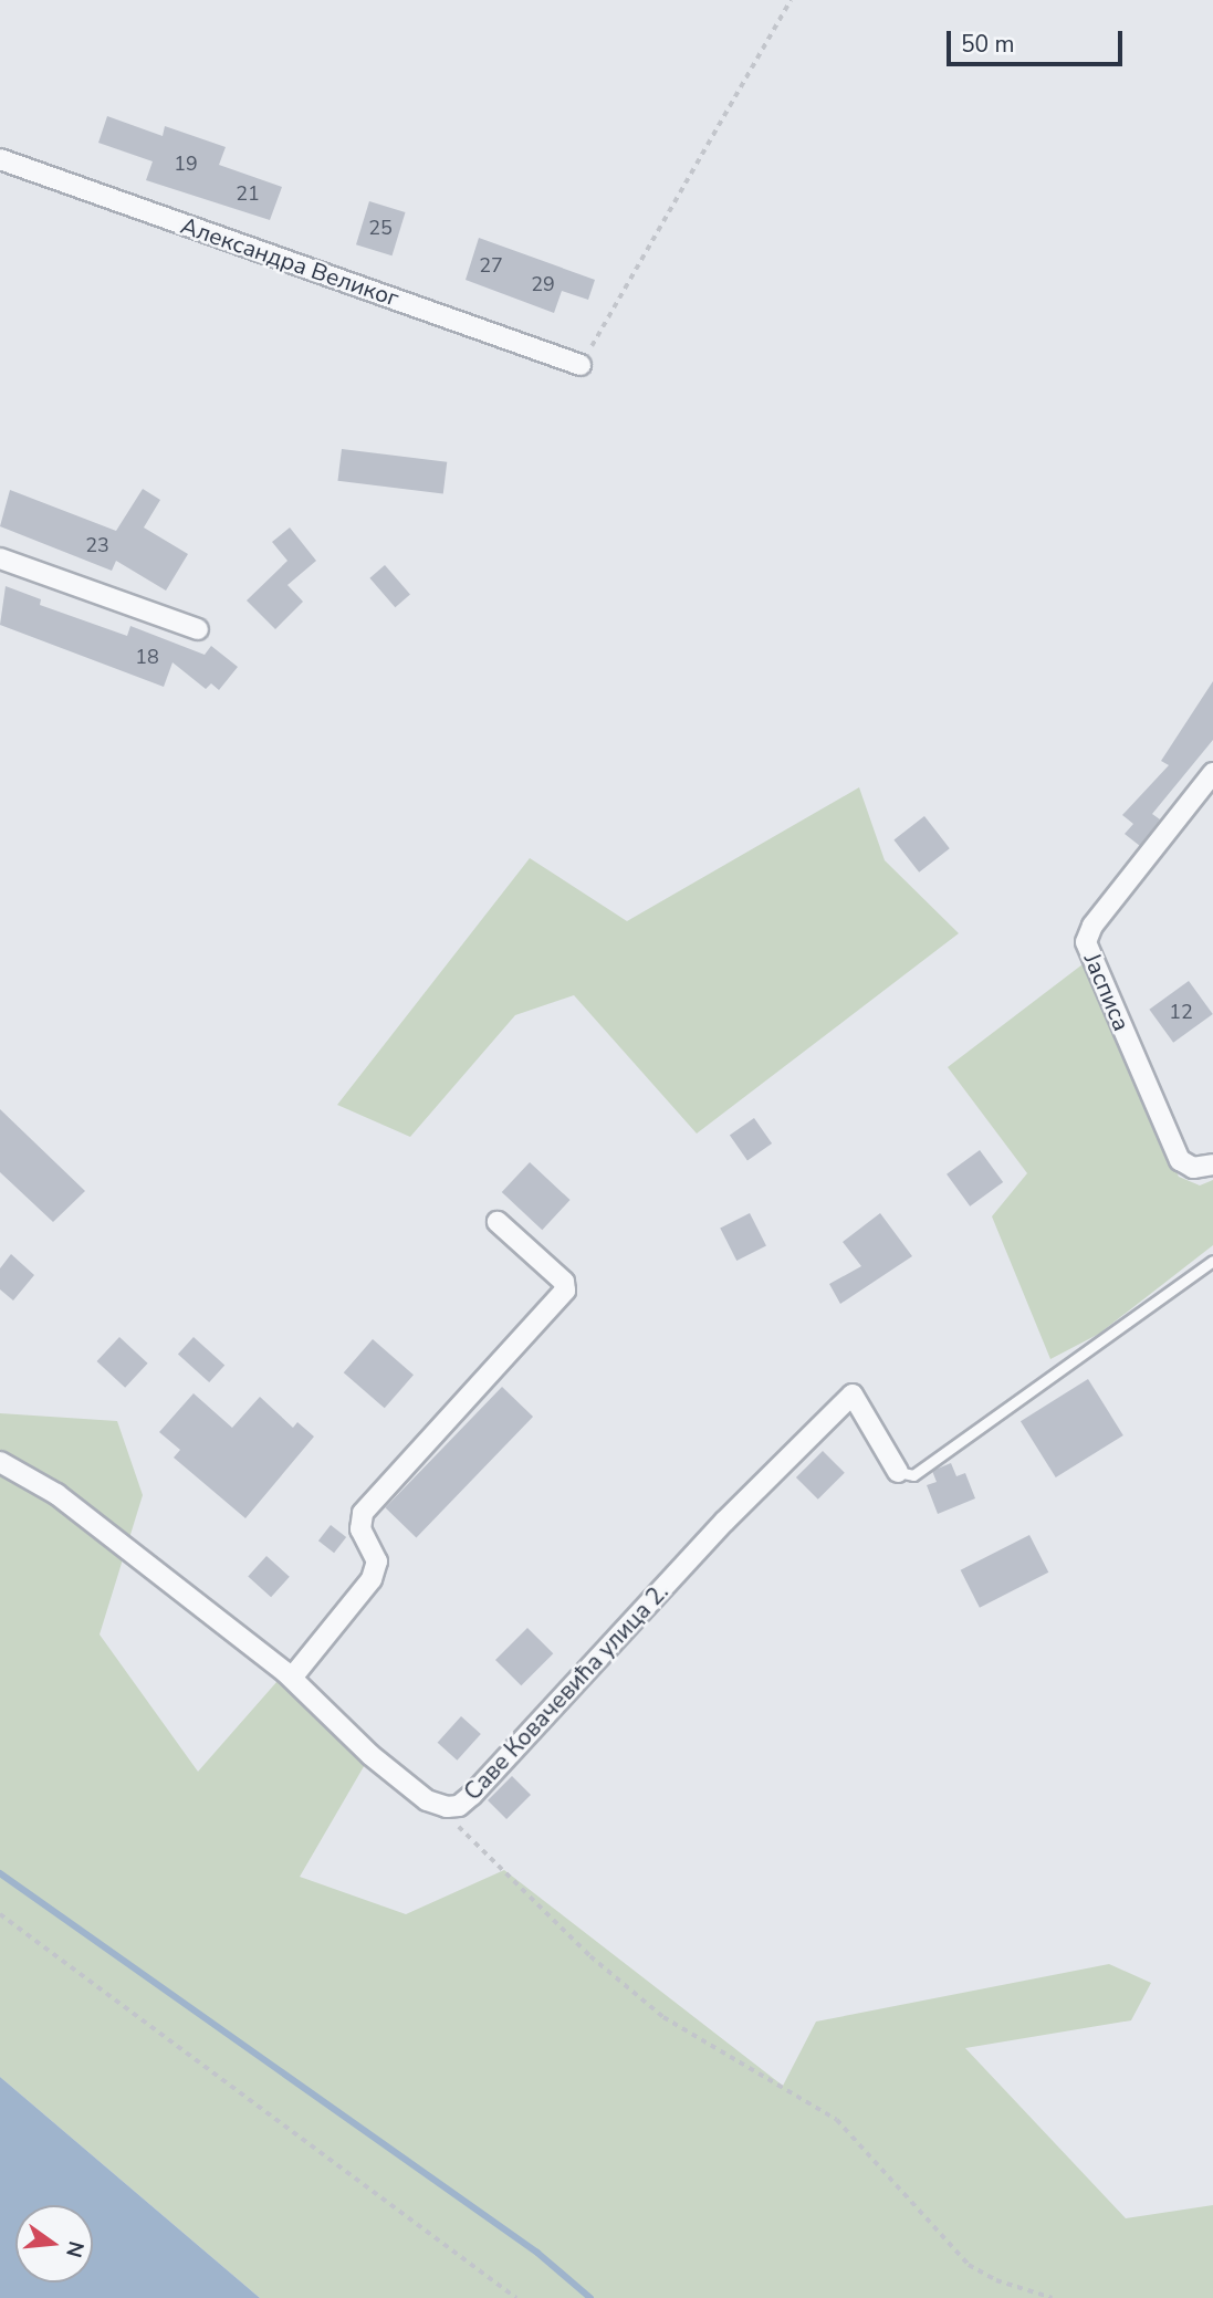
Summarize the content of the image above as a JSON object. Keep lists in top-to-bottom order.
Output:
{
  "streets": {
    "street": ["Александра Великог", "Јасписа", "Саве Ковачевића улица 2."]
  },
  "house_numbers": [
    "19",
    "21",
    "25",
    "27",
    "29",
    "23",
    "18",
    "12"
  ],
  "scale_bar": "50 m",
  "north": "right"
}
